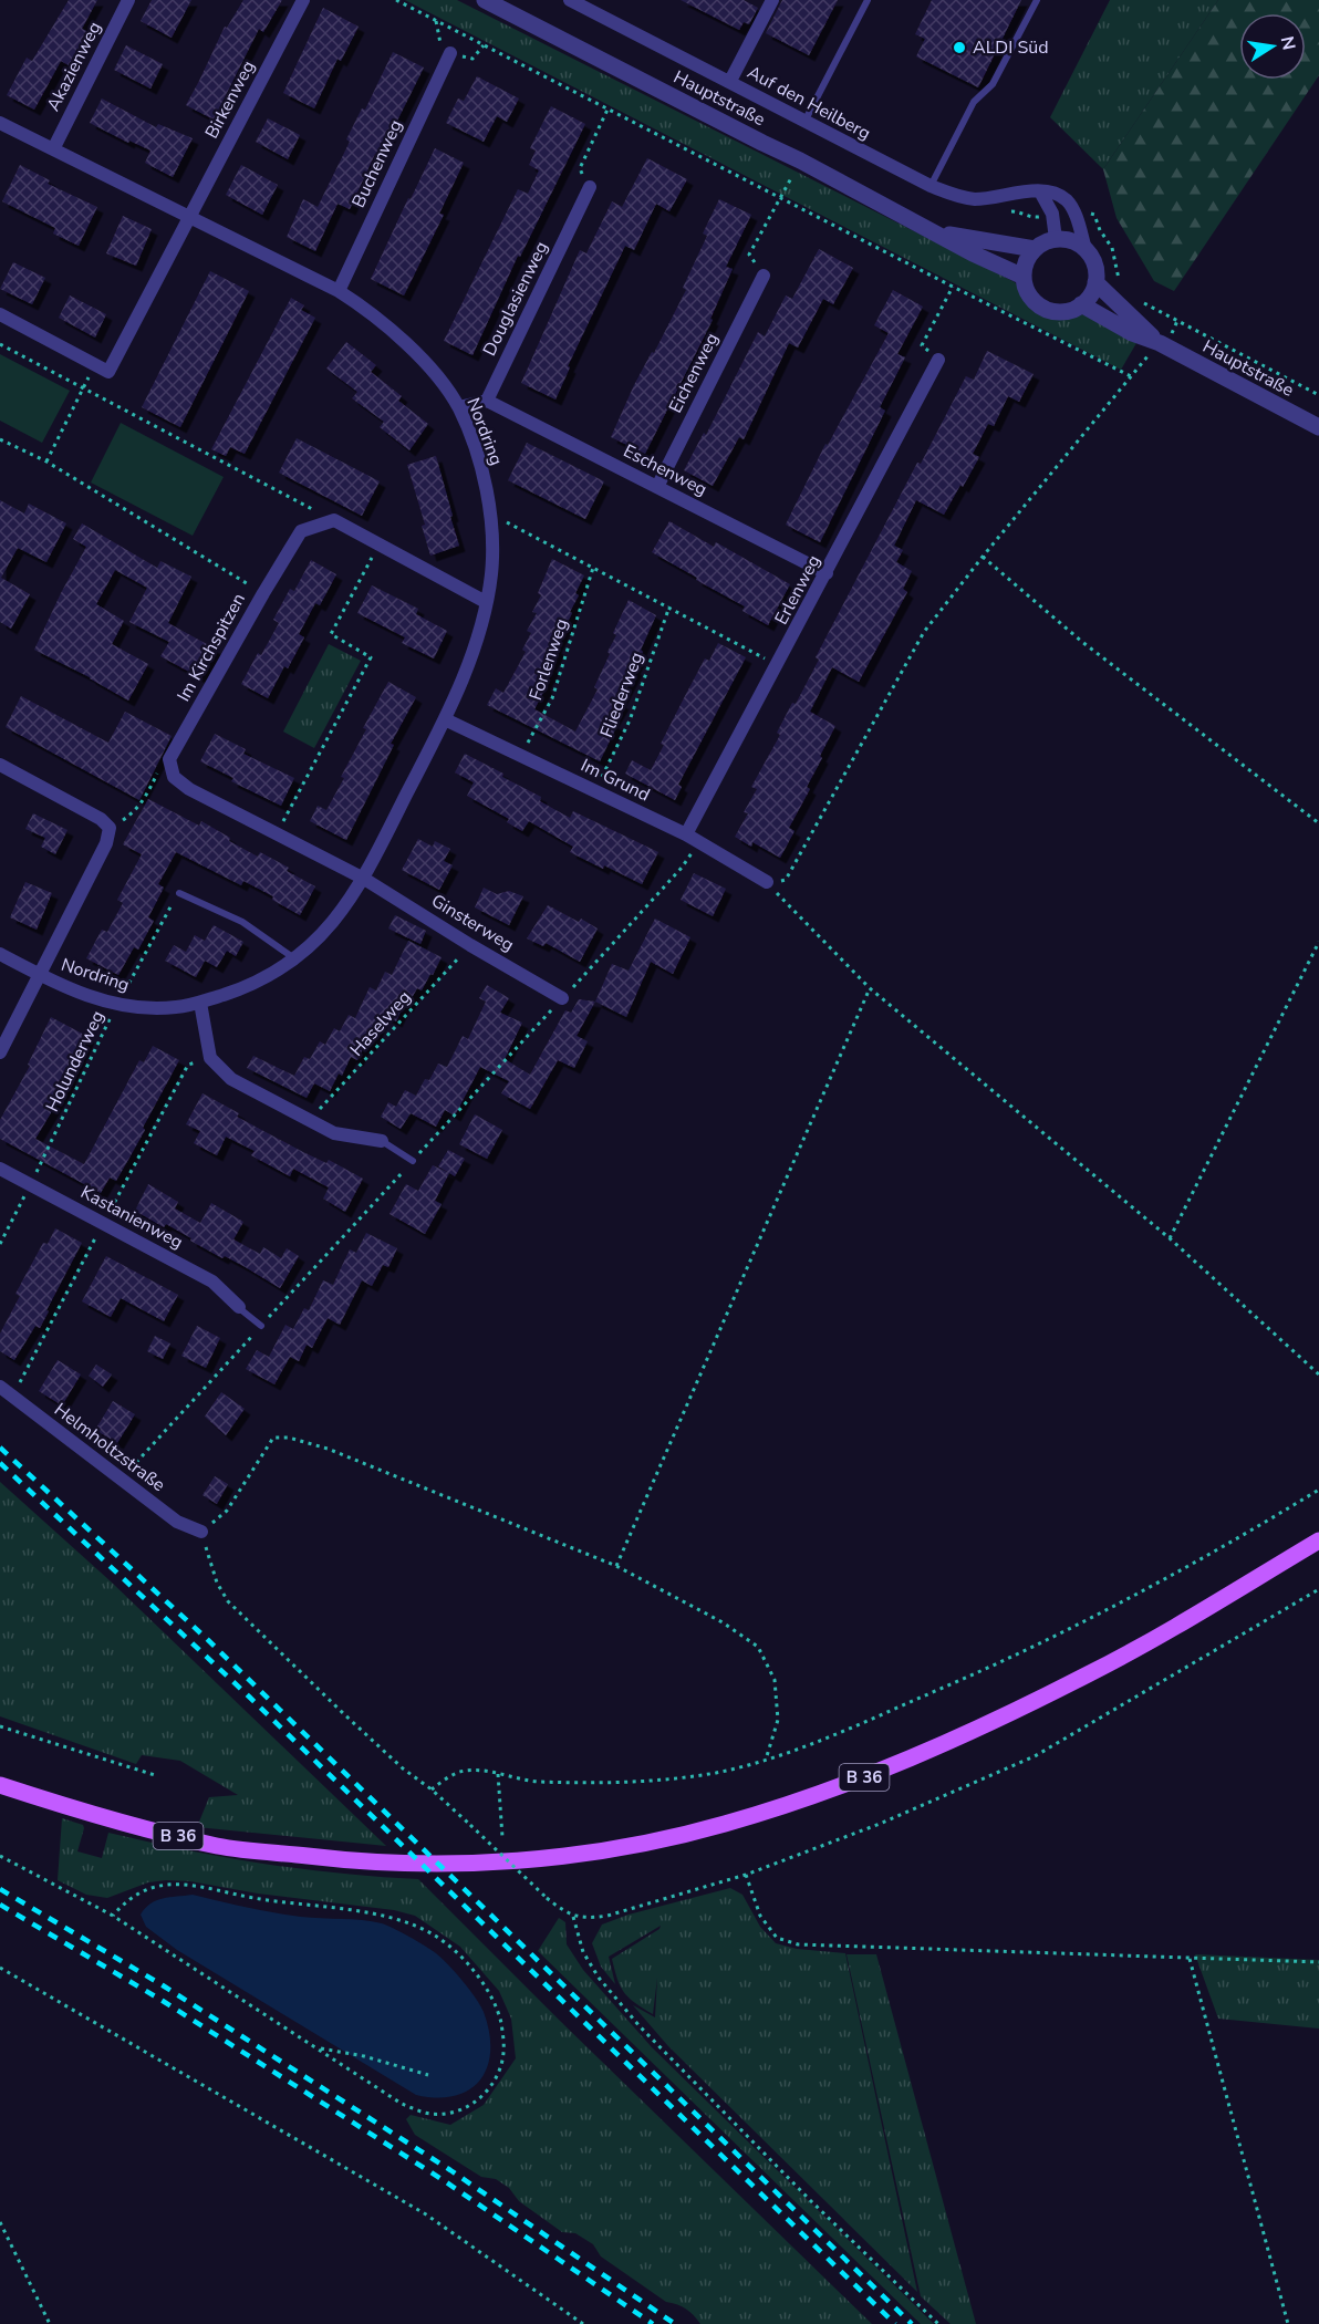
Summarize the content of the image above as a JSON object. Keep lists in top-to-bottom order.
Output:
{
  "streets": {
    "main road": ["B 36"],
    "street": [
      "Akazienweg",
      "Hauptstraße",
      "Birkenweg",
      "Auf den Heilberg",
      "Buchenweg",
      "Douglasienweg",
      "Eichenweg",
      "Nordring",
      "Eschenweg",
      "Erlenweg",
      "Im Kirchspitzen",
      "Im Grund",
      "Ginsterweg",
      "Kastanienweg",
      "Helmholtzstraße"
    ],
    "path": [
      "Forlenweg",
      "Fliederweg",
      "Haselweg",
      "Holunderweg"
    ]
  },
  "crossings": [
    ["Akazienweg", "Nordring"],
    ["Birkenweg", "Nordring"],
    ["Buchenweg", "Nordring"],
    ["Douglasienweg", "Eschenweg"],
    ["Eichenweg", "Eschenweg"],
    ["Nordring", "Im Grund"],
    ["Nordring", "Ginsterweg"],
    ["Nordring", "Holunderweg"],
    ["Eschenweg", "Erlenweg"],
    ["Erlenweg", "Im Grund"],
    ["Forlenweg", "Im Grund"],
    ["Fliederweg", "Im Grund"],
    ["Ginsterweg", "Haselweg"],
    ["Holunderweg", "Kastanienweg"]
  ],
  "places": ["ALDI Süd"],
  "north": "right"
}
